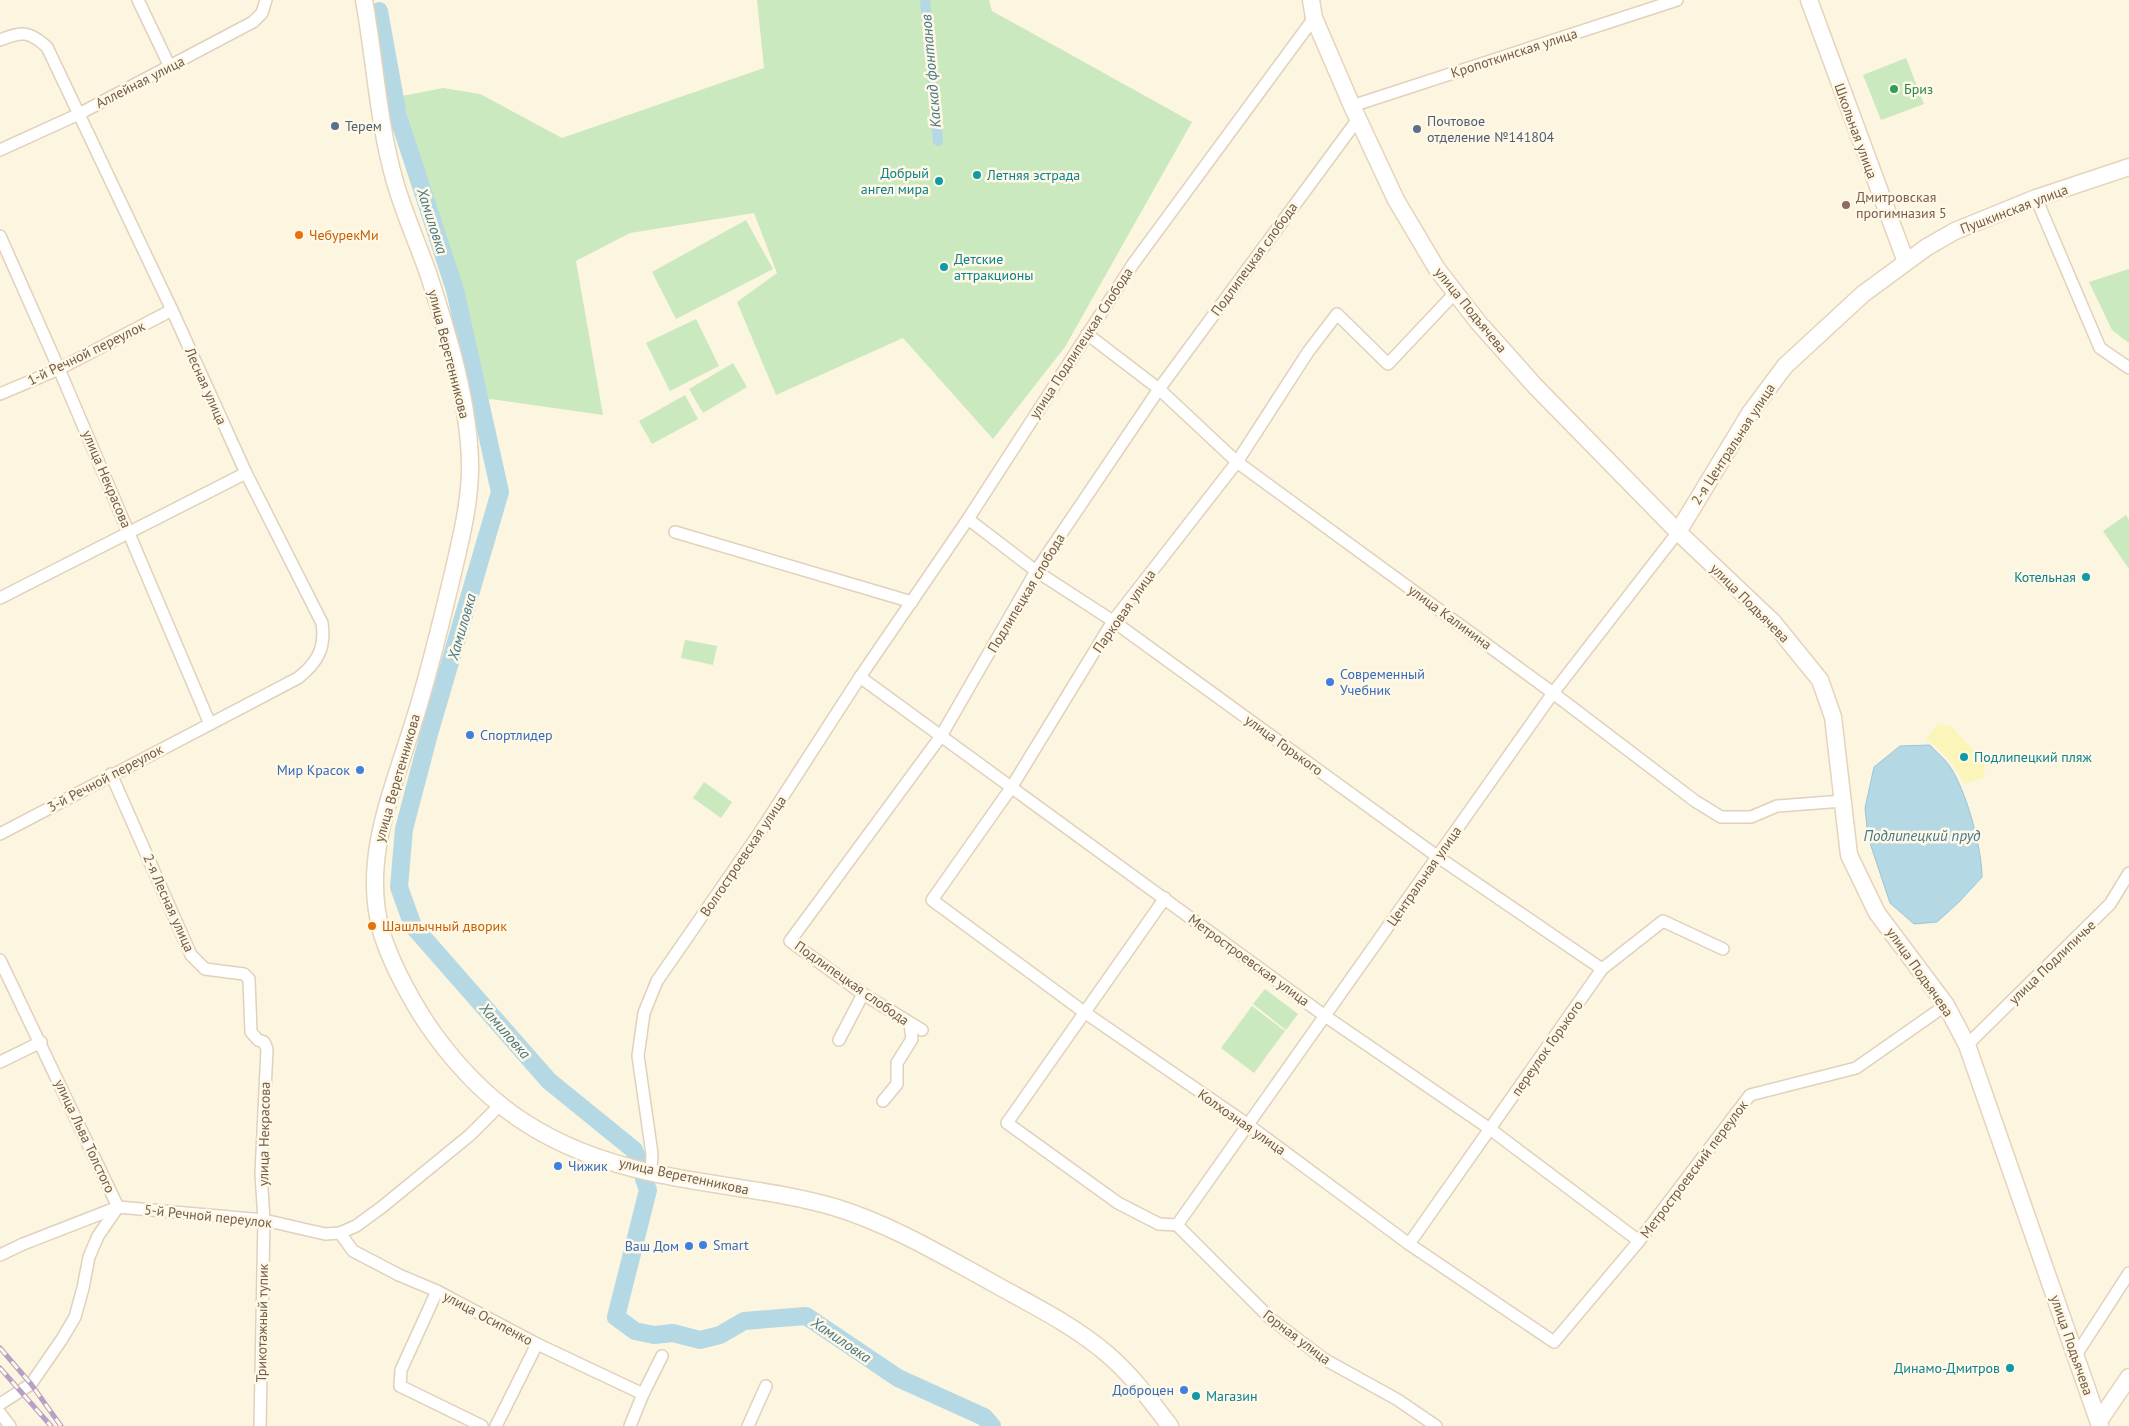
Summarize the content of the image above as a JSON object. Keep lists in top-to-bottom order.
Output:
{
  "streets": {
    "main road": [
      "Школьная улица",
      "Пушкинская улица",
      "улица Подъячева",
      "улица Веретенникова",
      "2-я Центральная улица"
    ],
    "street": [
      "Кропоткинская улица",
      "Аллейная улица",
      "Подлипецкая слобода",
      "улица Подлипецкая Слобода",
      "1-й Речной переулок",
      "Лесная улица",
      "улица Некрасова",
      "Парковая улица",
      "улица Калинина",
      "улица Горького",
      "3-й Речной переулок",
      "Волгостроевская улица",
      "Центральная улица",
      "2-я Лесная улица",
      "Метростроевская улица",
      "улица Подлипичье",
      "переулок Горького",
      "Колхозная улица",
      "улица Льва Толстого",
      "Метростроевский переулок",
      "5-й Речной переулок",
      "улица Осипенко",
      "Трикотажный тупик",
      "Горная улица"
    ]
  },
  "crossings": [
    ["Кропоткинская улица", "Подлипецкая слобода"],
    ["Кропоткинская улица", "улица Подъячева"],
    ["Аллейная улица", "Лесная улица"],
    ["Школьная улица", "Пушкинская улица"],
    ["Школьная улица", "2-я Центральная улица"],
    ["Пушкинская улица", "2-я Центральная улица"],
    ["Подлипецкая слобода", "улица Подъячева"],
    ["Подлипецкая слобода", "улица Калинина"],
    ["Подлипецкая слобода", "улица Горького"],
    ["Подлипецкая слобода", "Метростроевская улица"],
    ["улица Подъячева", "улица Подлипецкая Слобода"],
    ["улица Подъячева", "2-я Центральная улица"],
    ["улица Подъячева", "Парковая улица"],
    ["улица Подъячева", "улица Калинина"],
    ["улица Подъячева", "Центральная улица"],
    ["улица Подъячева", "улица Подлипичье"],
    ["улица Подъячева", "Метростроевский переулок"],
    ["улица Подлипецкая Слобода", "улица Калинина"],
    ["улица Подлипецкая Слобода", "улица Горького"],
    ["улица Подлипецкая Слобода", "Волгостроевская улица"],
    ["улица Подлипецкая Слобода", "Метростроевская улица"],
    ["1-й Речной переулок", "Лесная улица"],
    ["1-й Речной переулок", "улица Некрасова"],
    ["улица Веретенникова", "Волгостроевская улица"],
    ["Лесная улица", "улица Некрасова"],
    ["Лесная улица", "3-й Речной переулок"],
    ["2-я Центральная улица", "Центральная улица"],
    ["улица Некрасова", "3-й Речной переулок"],
    ["улица Некрасова", "2-я Лесная улица"],
    ["улица Некрасова", "5-й Речной переулок"],
    ["улица Некрасова", "Трикотажный тупик"],
    ["Парковая улица", "улица Калинина"],
    ["Парковая улица", "улица Горького"],
    ["Парковая улица", "Метростроевская улица"],
    ["Парковая улица", "Колхозная улица"],
    ["улица Калинина", "Центральная улица"],
    ["улица Горького", "Центральная улица"],
    ["улица Горького", "переулок Горького"],
    ["3-й Речной переулок", "2-я Лесная улица"],
    ["Волгостроевская улица", "Метростроевская улица"],
    ["Центральная улица", "Метростроевская улица"],
    ["Центральная улица", "Колхозная улица"],
    ["Центральная улица", "Горная улица"],
    ["Метростроевская улица", "переулок Горького"],
    ["Метростроевская улица", "Метростроевский переулок"],
    ["переулок Горького", "Колхозная улица"],
    ["Колхозная улица", "Метростроевский переулок"],
    ["улица Льва Толстого", "5-й Речной переулок"],
    ["5-й Речной переулок", "улица Осипенко"],
    ["5-й Речной переулок", "Трикотажный тупик"]
  ],
  "water": ["Каскад фонтанов", "Хамиловка", "Подлипецкий пруд"],
  "places": [
    "Бриз",
    "Терем",
    "Почтовое отделение №141804",
    "Летняя эстрада",
    "Добрый ангел мира",
    "Дмитровская прогимназия 5",
    "ЧебурекМи",
    "Детские аттракционы",
    "Котельная",
    "Современный Учебник",
    "Спортлидер",
    "Подлипецкий пляж",
    "Мир Красок",
    "Шашлычный дворик",
    "Чижик",
    "Smart",
    "Ваш Дом",
    "Динамо-Дмитров",
    "Доброцен",
    "Магазин"
  ]
}
